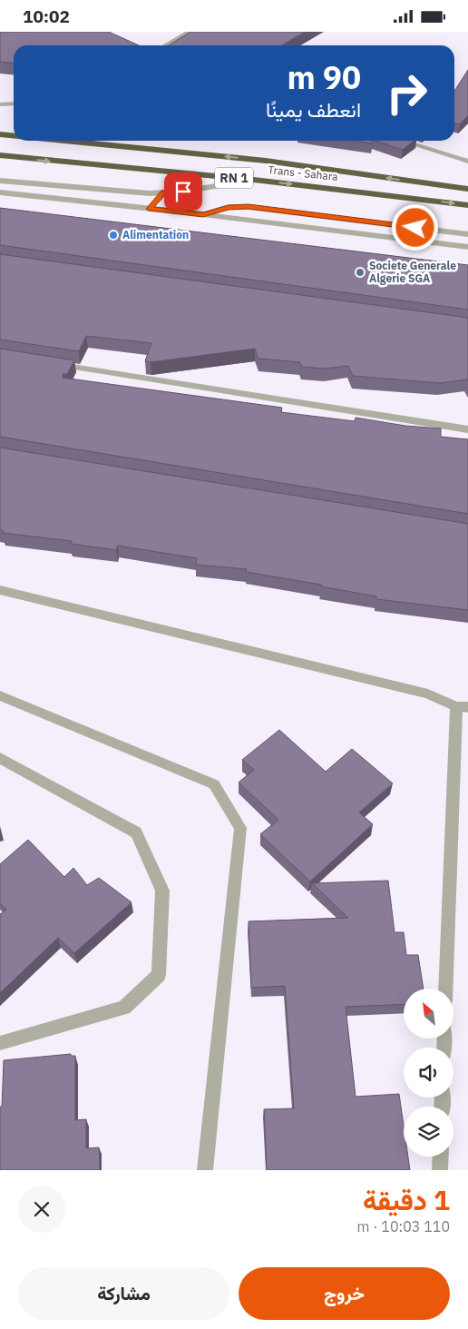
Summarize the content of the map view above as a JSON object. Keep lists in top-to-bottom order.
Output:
{
  "streets": {
    "highway": ["Trans - Sahara", "RN 1"]
  },
  "places": ["Alimentation", "Societe Generale Algerie SGA"],
  "north": "top left",
  "page": {
    "status": "10:02",
    "turn": ["90 m", "انعطف يمينًا"],
    "heading": ["1 دقيقة", "110 m · 10:03"],
    "buttons": ["خروج", "مشاركة"]
  }
}
